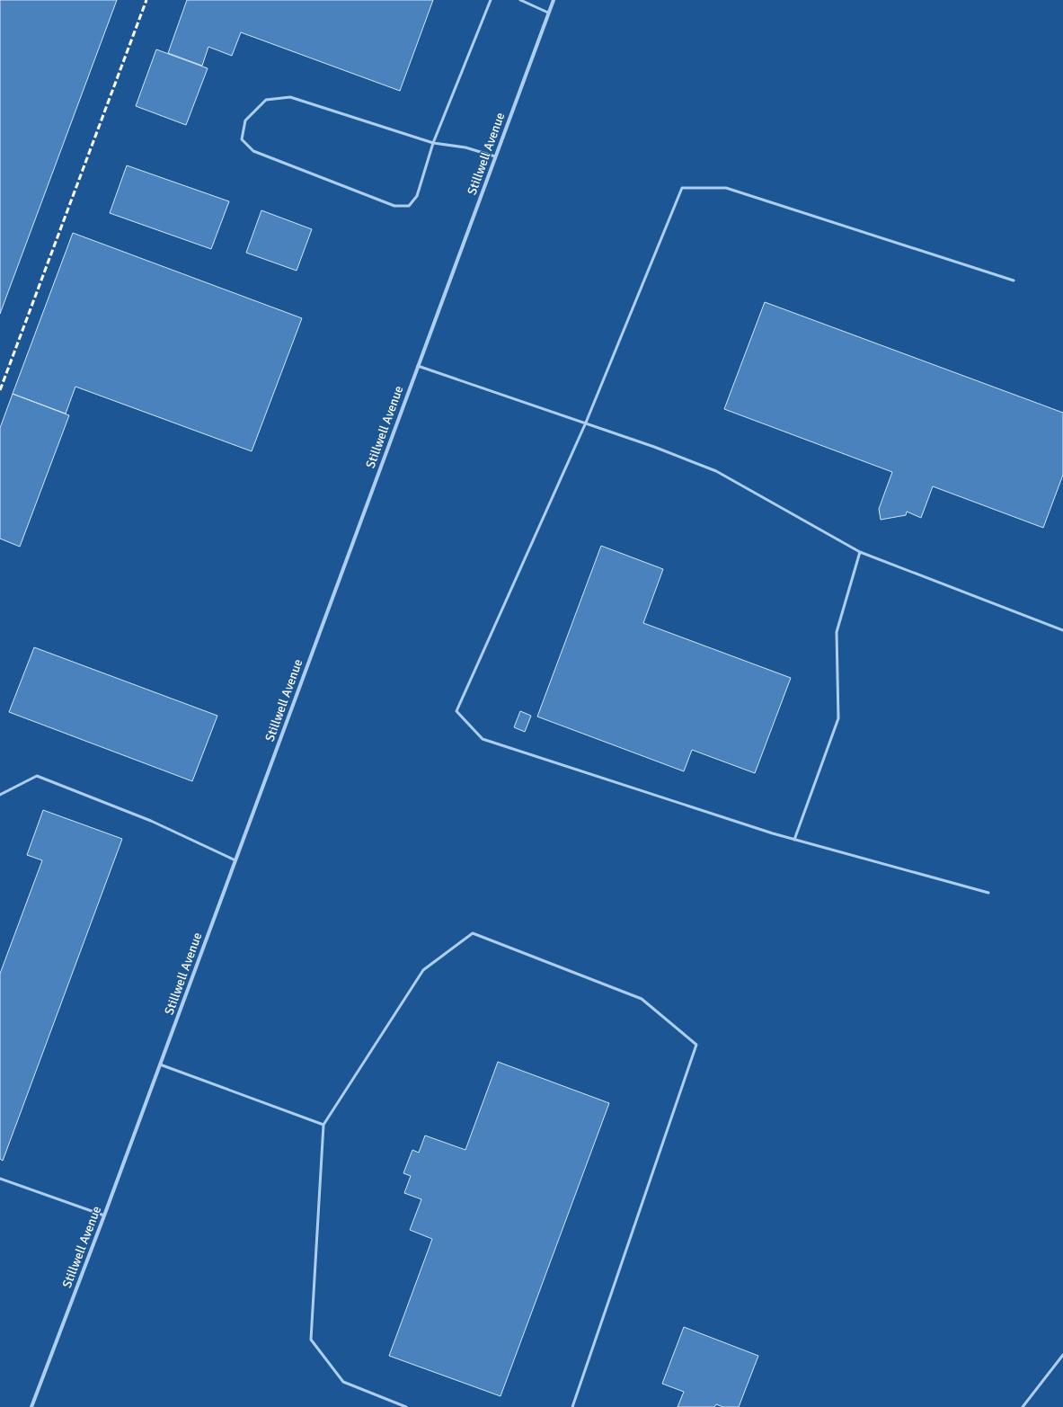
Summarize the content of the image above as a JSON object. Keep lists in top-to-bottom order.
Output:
{
  "streets": {
    "street": ["Stillwell Avenue"]
  }
}
